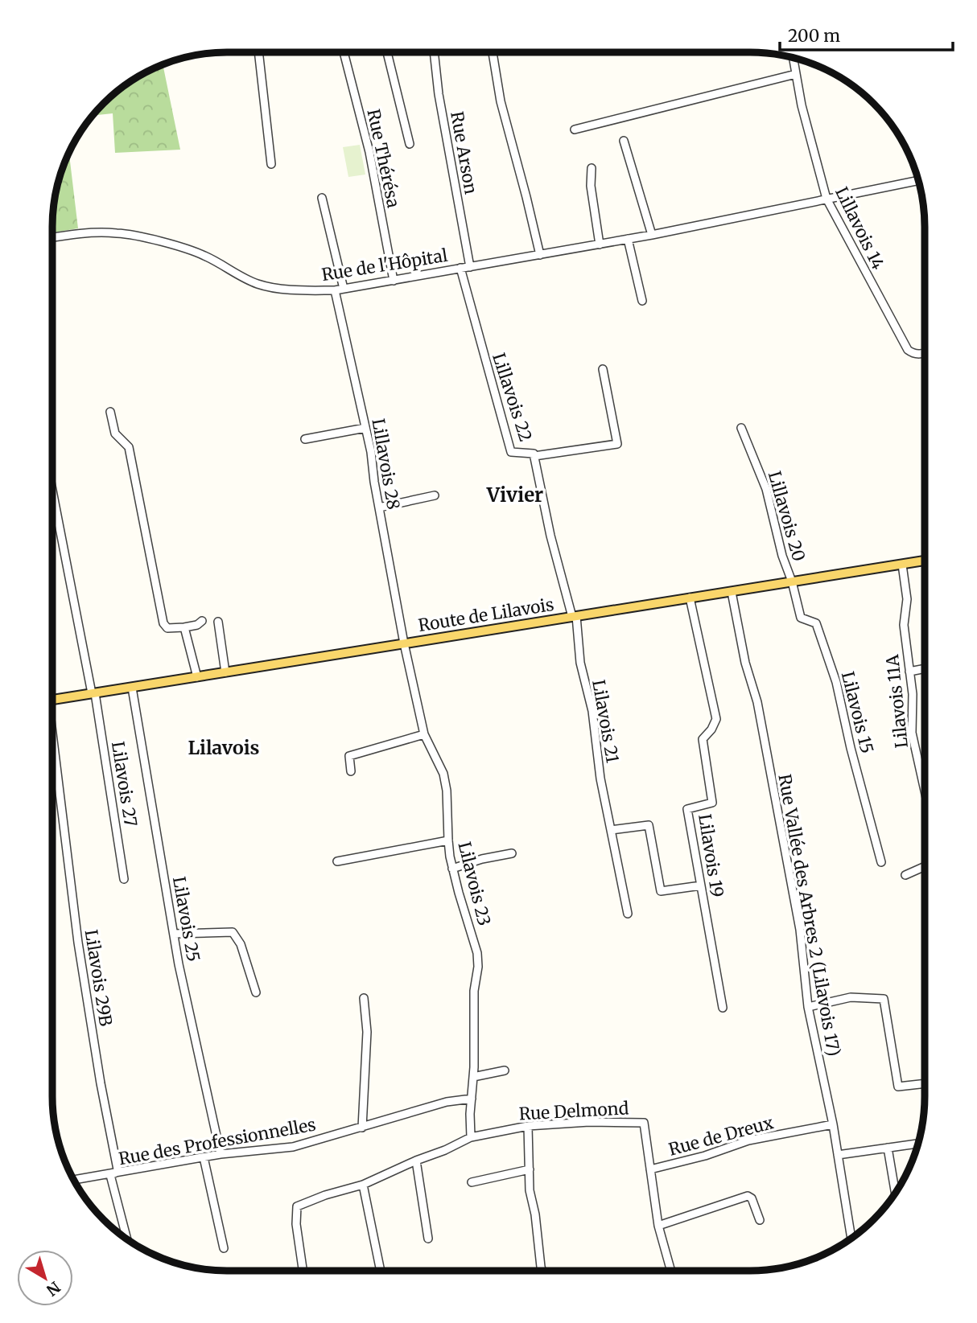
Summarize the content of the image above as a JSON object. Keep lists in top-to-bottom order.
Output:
{
  "streets": {
    "main road": ["Route de Lilavois"],
    "street": [
      "Rue Arson",
      "Rue Thérésa",
      "Lillavois 14",
      "Rue de l'Hôpital",
      "Lillavois 22",
      "Lillavois 28",
      "Lillavois 20",
      "Lilavois 11A",
      "Lilavois 15",
      "Lilavois 21",
      "Lilavois 27",
      "Lilavois 19",
      "Lilavois 23",
      "Rue Vallée des Arbres 2 (Lilavois 17)",
      "Lilavois 25",
      "Lilavois 29B",
      "Rue Delmond",
      "Rue de Dreux",
      "Rue des Professionnelles"
    ]
  },
  "crossings": [
    ["Rue Arson", "Rue de l'Hôpital"],
    ["Rue Thérésa", "Rue de l'Hôpital"],
    ["Lillavois 14", "Rue de l'Hôpital"],
    ["Rue de l'Hôpital", "Lillavois 22"],
    ["Rue de l'Hôpital", "Lillavois 28"],
    ["Lillavois 22", "Route de Lilavois"],
    ["Lillavois 22", "Lilavois 21"],
    ["Lillavois 28", "Route de Lilavois"],
    ["Lillavois 28", "Lilavois 23"],
    ["Lillavois 20", "Route de Lilavois"],
    ["Lillavois 20", "Lilavois 15"],
    ["Route de Lilavois", "Lilavois 11A"],
    ["Route de Lilavois", "Lilavois 15"],
    ["Route de Lilavois", "Lilavois 21"],
    ["Route de Lilavois", "Lilavois 27"],
    ["Route de Lilavois", "Lilavois 19"],
    ["Route de Lilavois", "Lilavois 23"],
    ["Route de Lilavois", "Rue Vallée des Arbres 2 (Lilavois 17)"],
    ["Route de Lilavois", "Lilavois 25"],
    ["Lilavois 23", "Rue Delmond"],
    ["Lilavois 23", "Rue des Professionnelles"],
    ["Rue Vallée des Arbres 2 (Lilavois 17)", "Rue de Dreux"],
    ["Lilavois 25", "Rue des Professionnelles"],
    ["Lilavois 29B", "Rue des Professionnelles"],
    ["Rue Delmond", "Rue de Dreux"]
  ],
  "districts": ["Vivier", "Lilavois"],
  "scale_bar": "200 m",
  "north": "bottom right"
}
